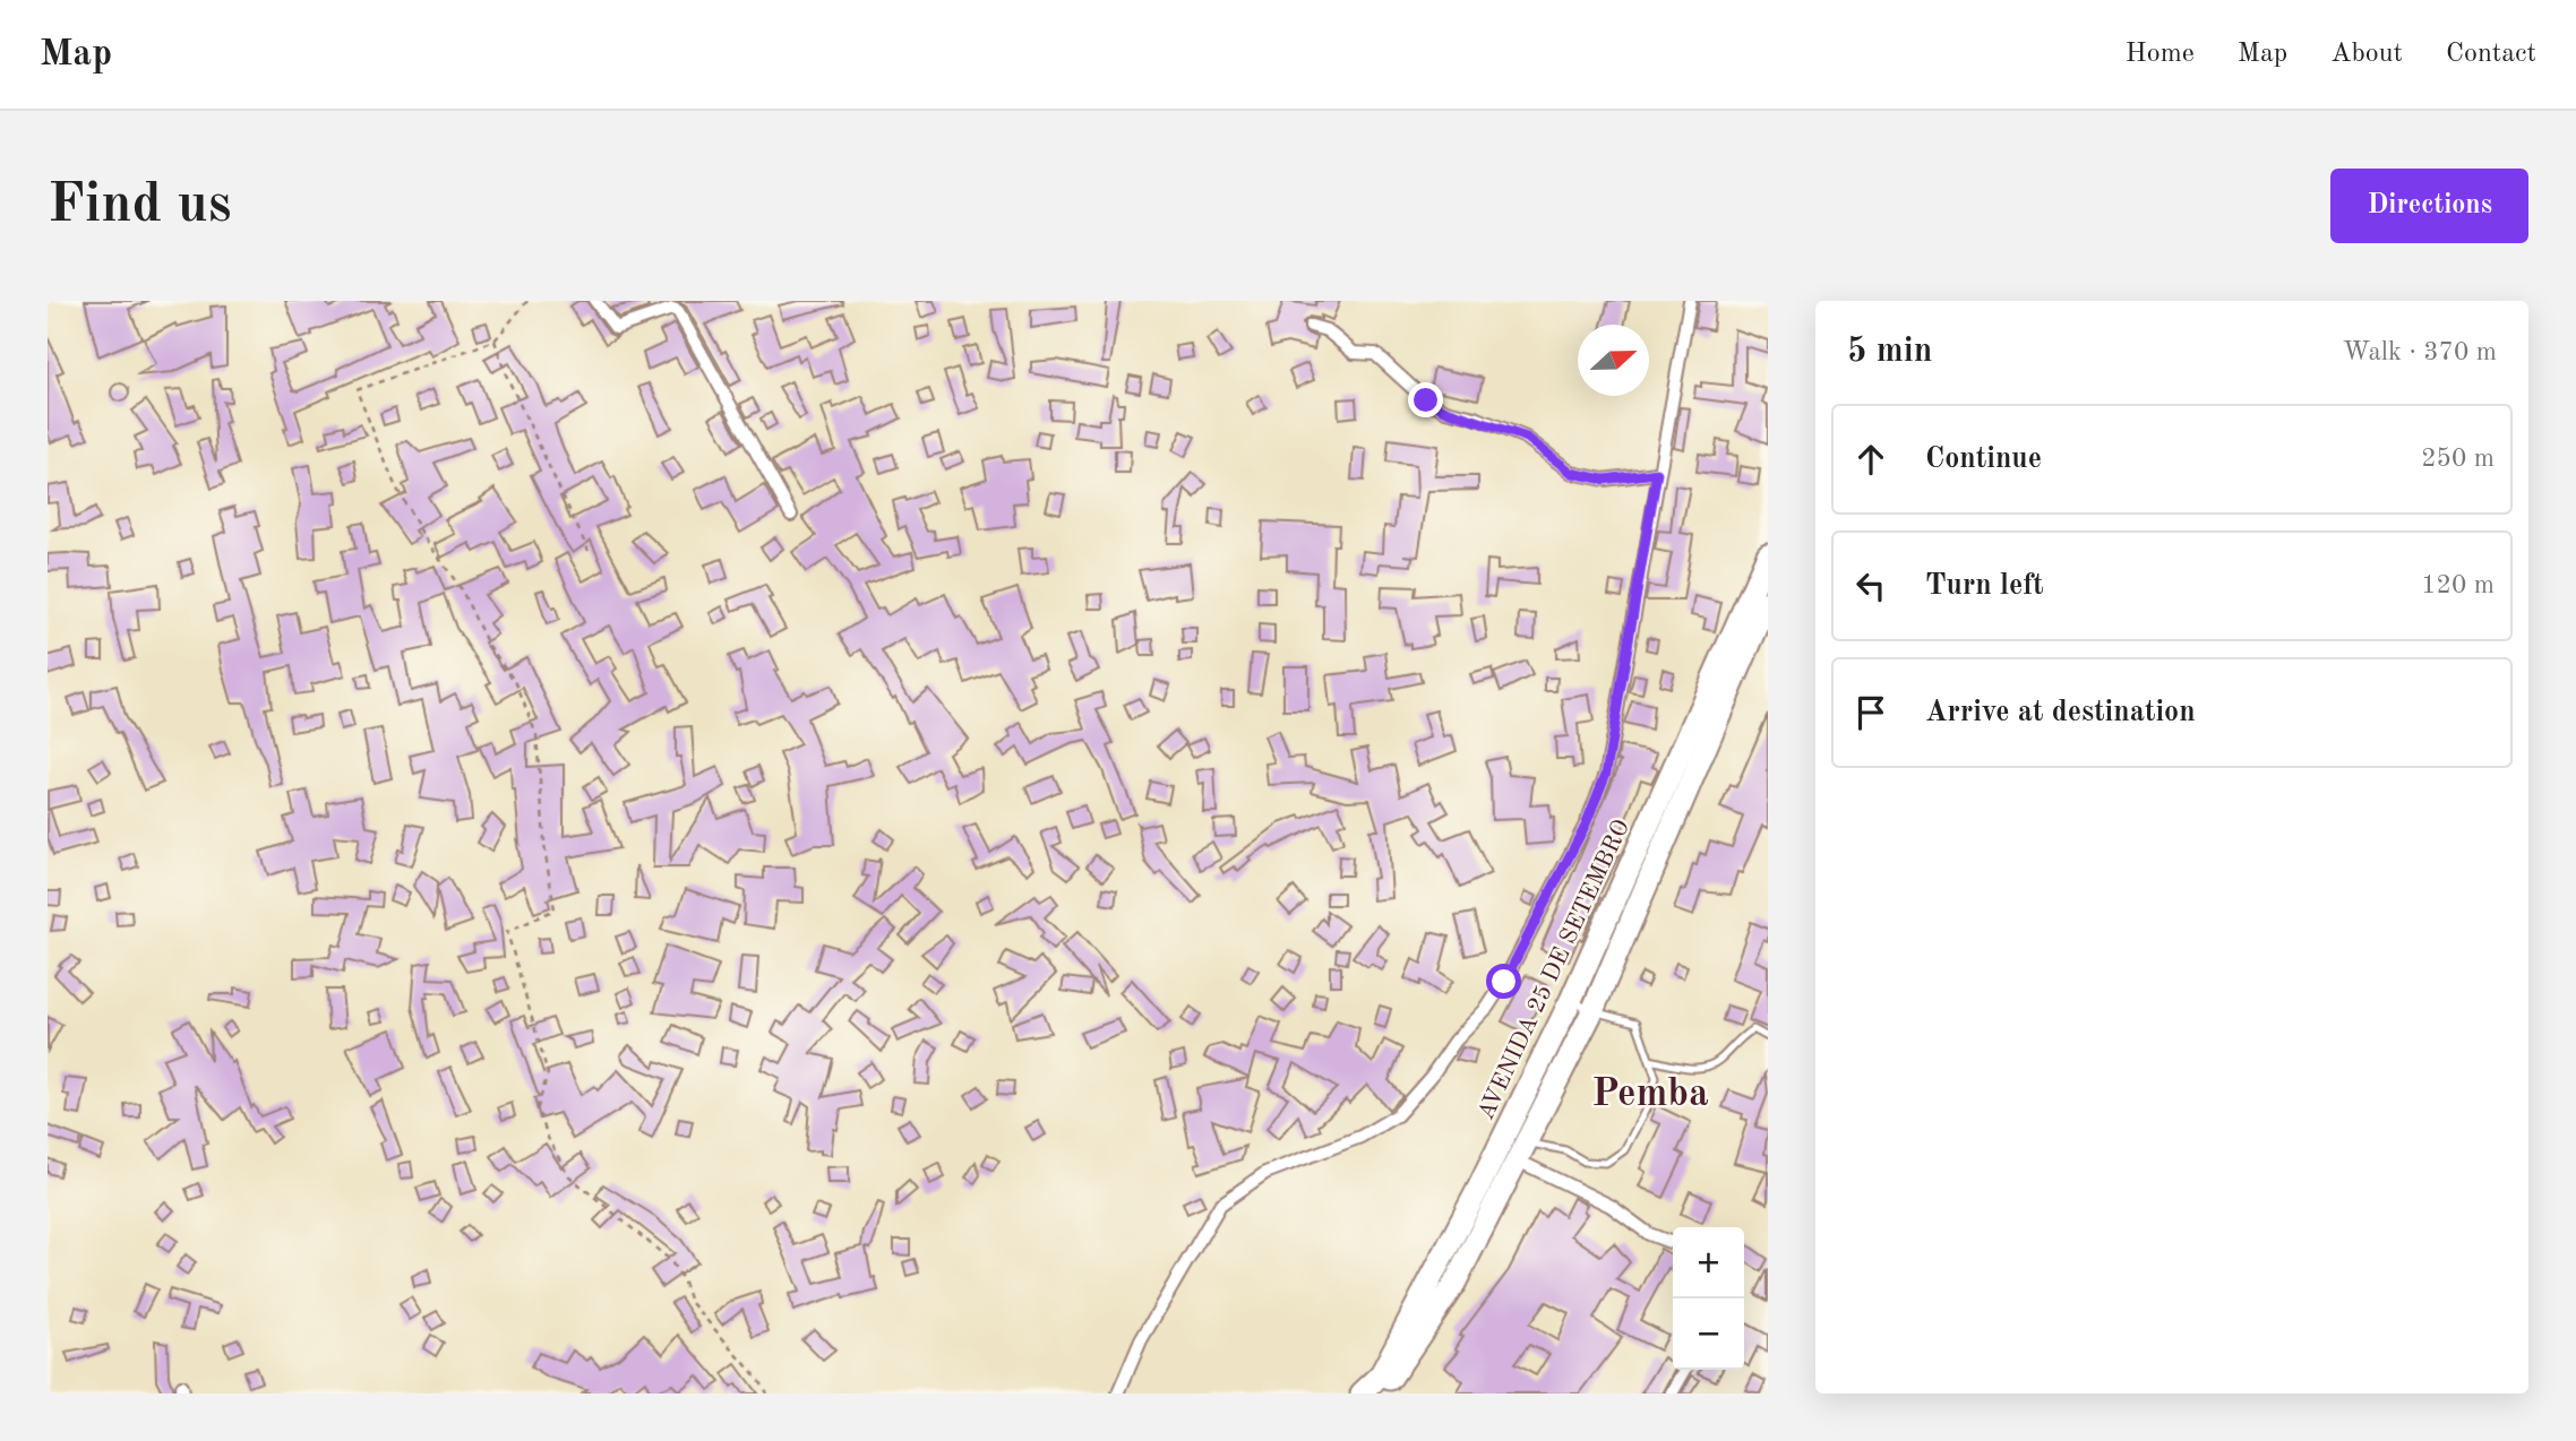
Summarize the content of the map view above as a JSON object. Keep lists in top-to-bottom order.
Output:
{
  "streets": {
    "highway": ["AVENIDA 25 DE SETEMBRO"]
  },
  "districts": ["Pemba"],
  "north": "right",
  "page": {
    "header": "Map",
    "nav": [
      "Home",
      "Map",
      "About",
      "Contact"
    ],
    "buttons": "Directions",
    "title": "Find us",
    "heading": ["5 min", "Walk · 370 m"],
    "list": [
      ["Continue", "250 m"],
      ["Turn left", "120 m"],
      "Arrive at destination"
    ],
    "map_buttons": ["+", "−"]
  }
}
